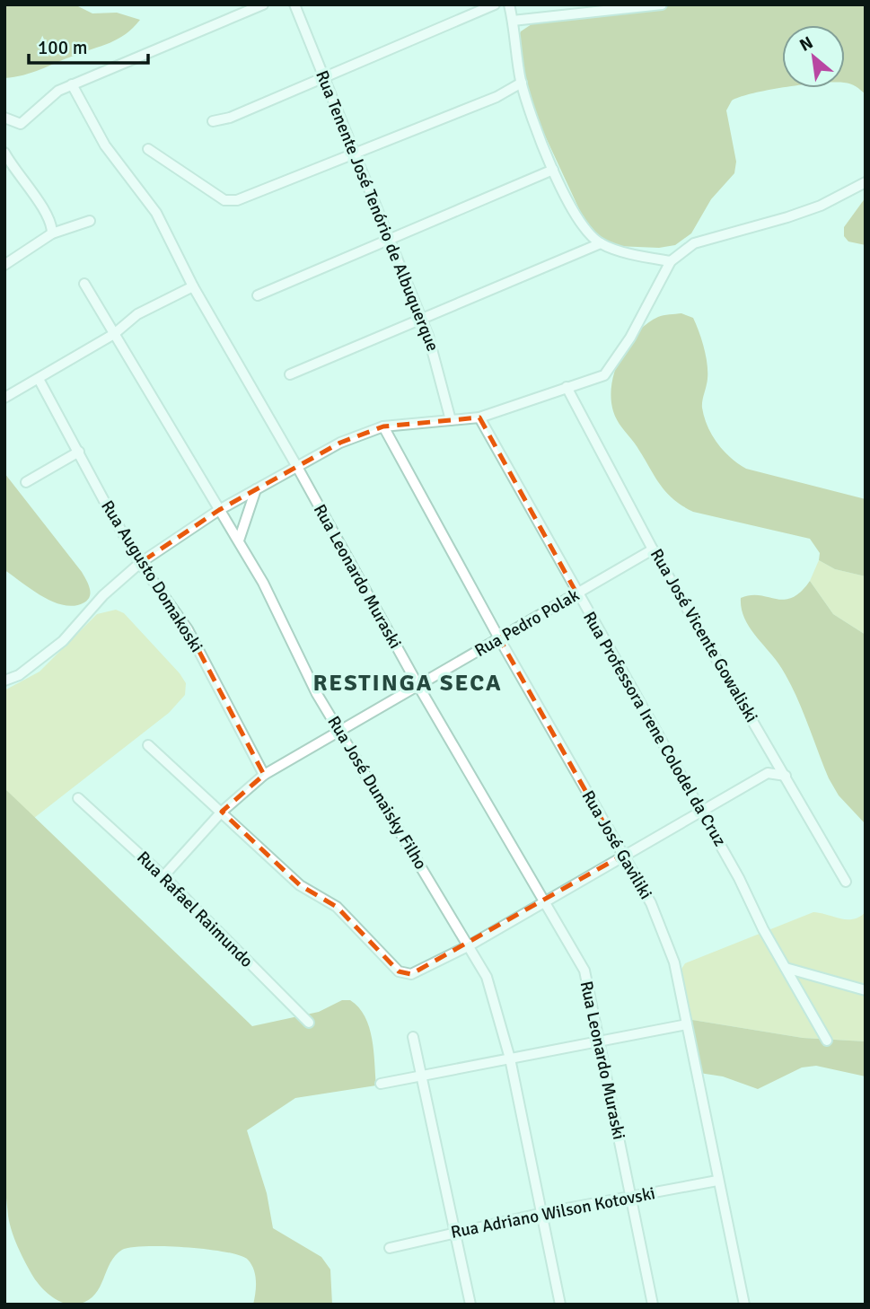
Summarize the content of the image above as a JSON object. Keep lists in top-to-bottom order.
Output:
{
  "streets": {
    "street": [
      "Rua Tenente José Tenório de Albuquerque",
      "Rua Augusto Domakoski",
      "Rua Leonardo Muraski",
      "Rua Pedro Polak",
      "Rua José Vicente Gowaliski",
      "Rua Professora Irene Colodel da Cruz",
      "Rua José Dunaisky Filho",
      "Rua José Gaviliki",
      "Rua Rafael Raimundo",
      "Rua Adriano Wilson Kotovski"
    ]
  },
  "crossings": [
    ["Rua Augusto Domakoski", "Rua Pedro Polak"],
    ["Rua Leonardo Muraski", "Rua Pedro Polak"],
    ["Rua Leonardo Muraski", "Rua Adriano Wilson Kotovski"],
    ["Rua Pedro Polak", "Rua José Vicente Gowaliski"],
    ["Rua Pedro Polak", "Rua Professora Irene Colodel da Cruz"],
    ["Rua Pedro Polak", "Rua José Dunaisky Filho"],
    ["Rua Pedro Polak", "Rua José Gaviliki"],
    ["Rua Pedro Polak", "Rua Rafael Raimundo"],
    ["Rua José Dunaisky Filho", "Rua Adriano Wilson Kotovski"],
    ["Rua José Gaviliki", "Rua Adriano Wilson Kotovski"]
  ],
  "districts": ["RESTINGA SECA"],
  "scale_bar": "100 m",
  "north": "top left"
}
